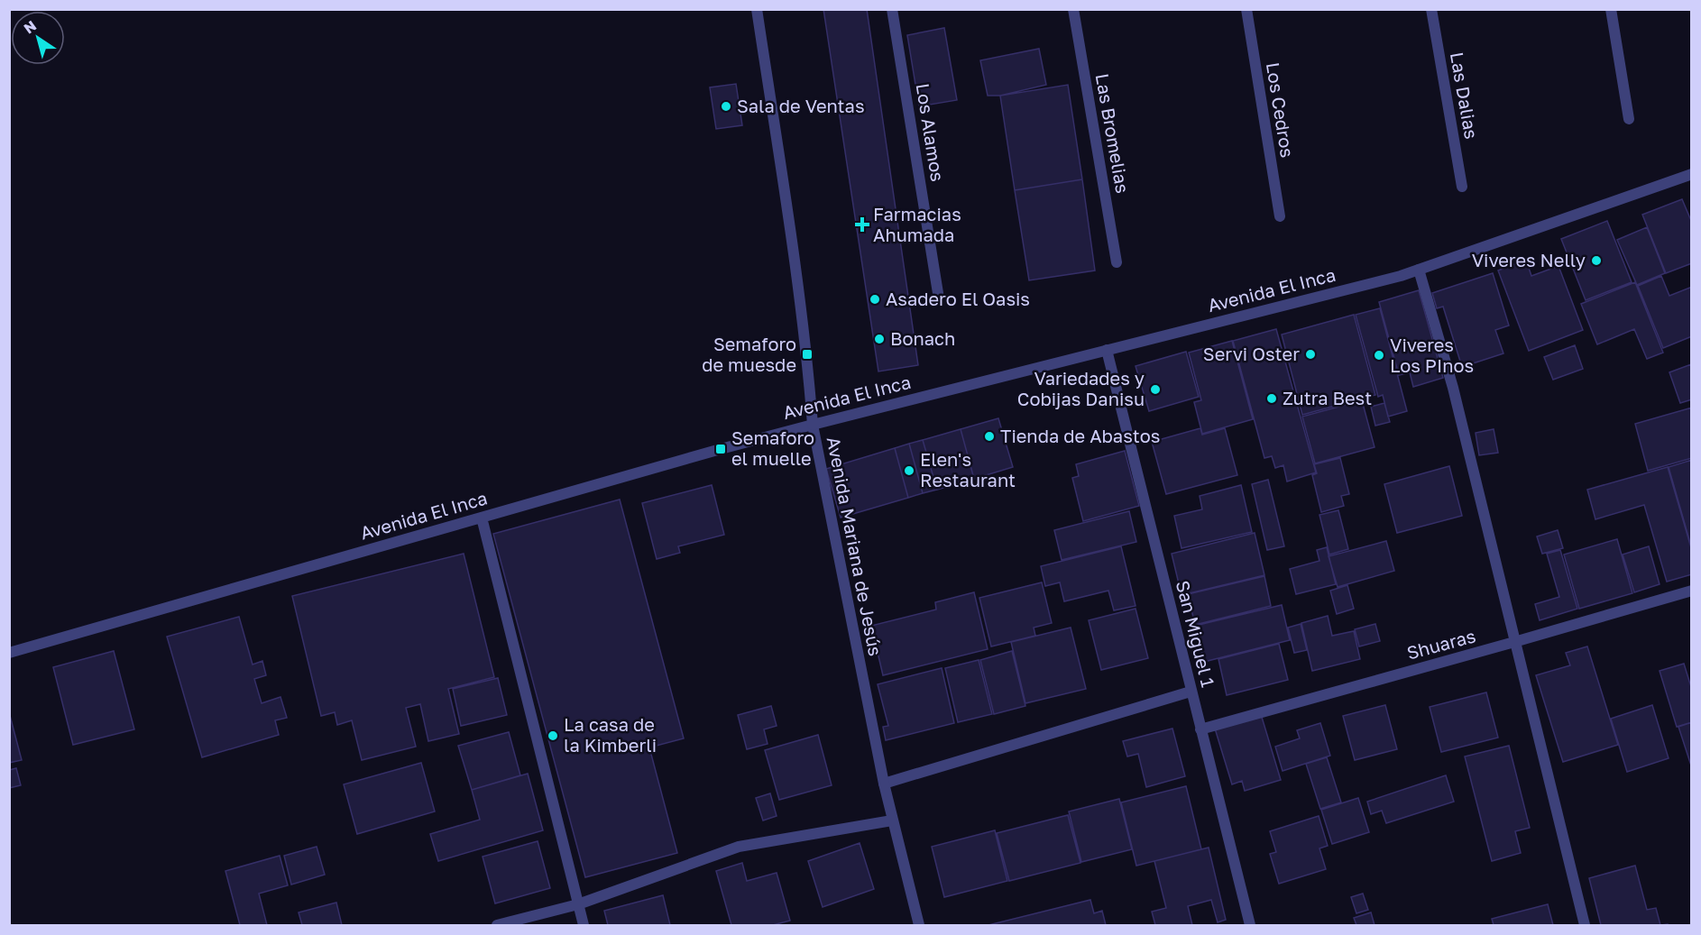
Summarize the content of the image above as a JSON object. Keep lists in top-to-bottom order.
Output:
{
  "streets": {
    "street": [
      "Las Dalias",
      "Los Cedros",
      "Los Alamos",
      "Las Bromelias",
      "Avenida El Inca",
      "Avenida Mariana de Jesús",
      "San Miguel 1",
      "Shuaras"
    ]
  },
  "crossings": [
    ["Avenida El Inca", "Avenida Mariana de Jesús"],
    ["Avenida El Inca", "San Miguel 1"],
    ["San Miguel 1", "Shuaras"]
  ],
  "places": {
    "other": [
      "Sala de Ventas",
      "Viveres Nelly",
      "Asadero El Oasis",
      "Bonach",
      "Servi Oster",
      "Viveres Los PInos",
      "Variedades y Cobijas Danisu",
      "Zutra Best",
      "Tienda de Abastos",
      "Elen's Restaurant",
      "La casa de la Kimberli"
    ],
    "health": ["Farmacias Ahumada"],
    "transit": ["Semaforo de muesde", "Semaforo el muelle"]
  },
  "north": "top left"
}
